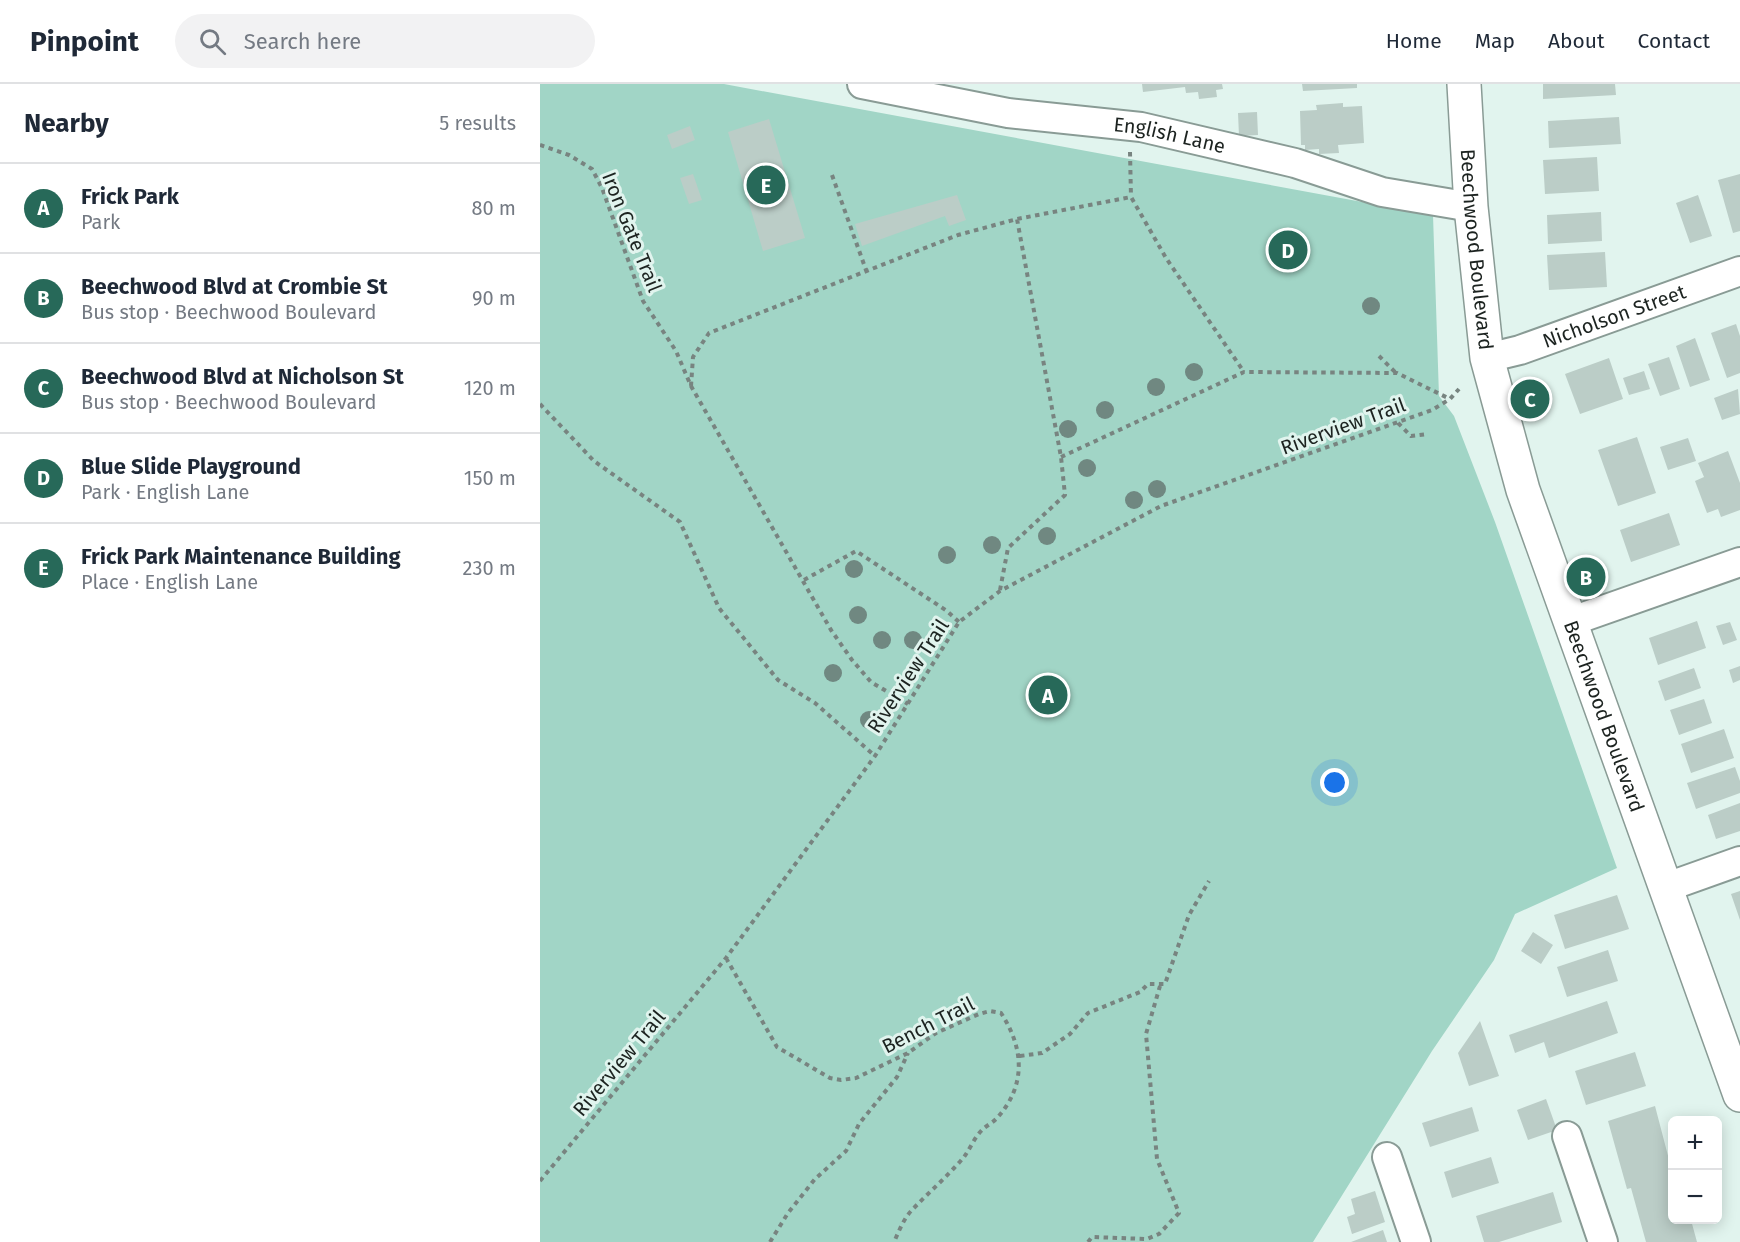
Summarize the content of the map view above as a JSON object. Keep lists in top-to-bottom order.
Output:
{
  "streets": {
    "street": ["English Lane", "Beechwood Boulevard", "Nicholson Street"],
    "path": ["Iron Gate Trail", "Riverview Trail", "Bench Trail"]
  },
  "crossings": [
    ["English Lane", "Beechwood Boulevard"],
    ["Iron Gate Trail", "Riverview Trail"],
    ["Beechwood Boulevard", "Nicholson Street"],
    ["Riverview Trail", "Bench Trail"]
  ],
  "page": {
    "header": "Pinpoint",
    "search": "Search here",
    "nav": [
      "Home",
      "Map",
      "About",
      "Contact"
    ],
    "heading": ["Nearby", "5 results"],
    "list": [
      {
        "mark": "A",
        "name": "Frick Park",
        "note": "Park",
        "value": "80 m"
      },
      {
        "mark": "B",
        "name": "Beechwood Blvd at Crombie St",
        "note": "Bus stop · Beechwood Boulevard",
        "value": "90 m"
      },
      {
        "mark": "C",
        "name": "Beechwood Blvd at Nicholson St",
        "note": "Bus stop · Beechwood Boulevard",
        "value": "120 m"
      },
      {
        "mark": "D",
        "name": "Blue Slide Playground",
        "note": "Park · English Lane",
        "value": "150 m"
      },
      {
        "mark": "E",
        "name": "Frick Park Maintenance Building",
        "note": "Place · English Lane",
        "value": "230 m"
      }
    ],
    "pins": [
      "E",
      "D",
      "C",
      "B",
      "A"
    ],
    "map_buttons": ["+", "−"]
  }
}
